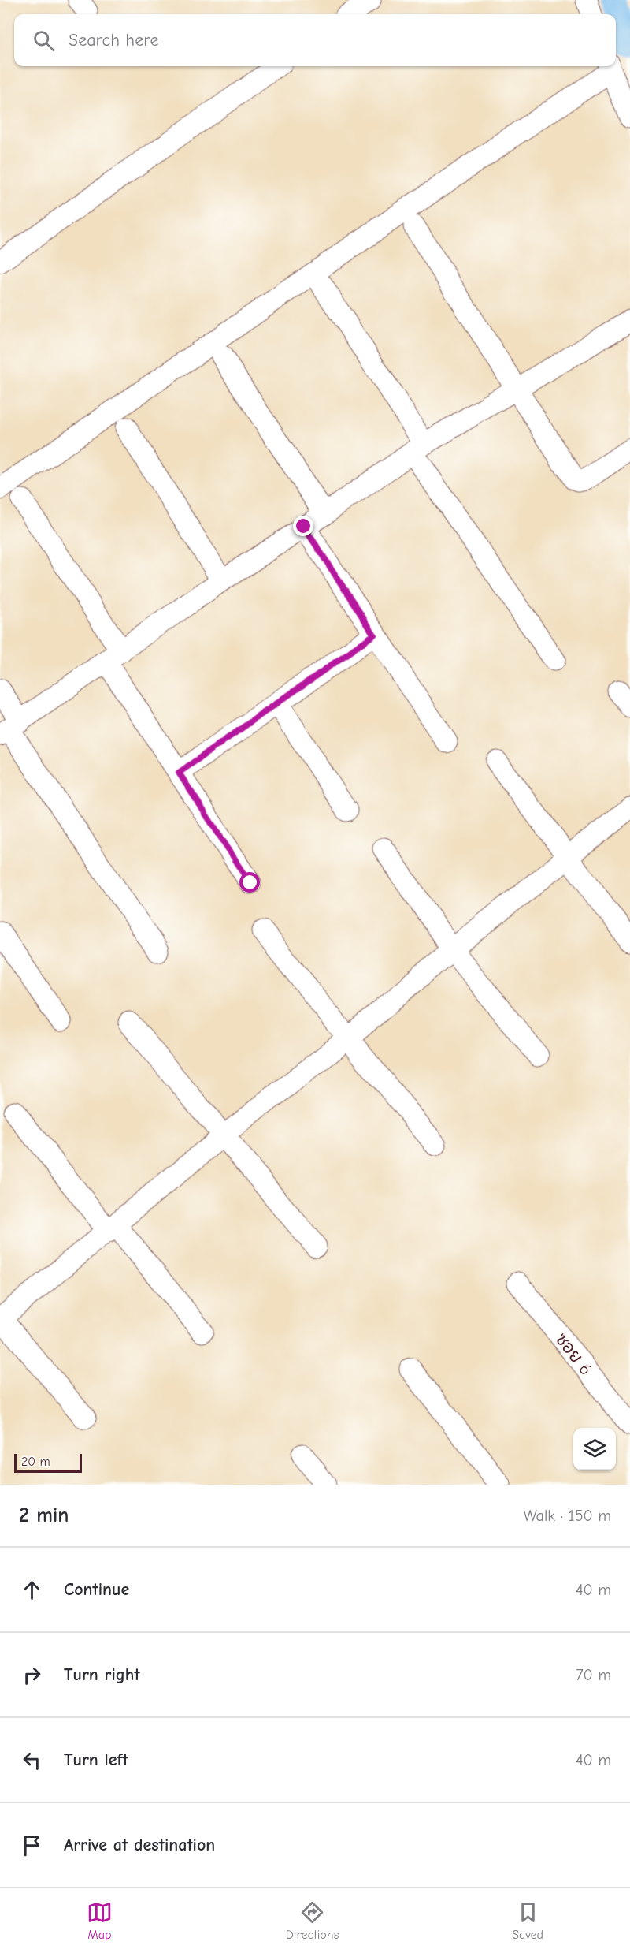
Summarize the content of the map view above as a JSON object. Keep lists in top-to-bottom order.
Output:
{
  "streets": {
    "street": ["ซอย 6"]
  },
  "scale_bar": "20 m",
  "page": {
    "search": "Search here",
    "scale": "20 m",
    "heading": ["2 min", "Walk · 150 m"],
    "list": [
      ["Continue", "40 m"],
      ["Turn right", "70 m"],
      ["Turn left", "40 m"],
      "Arrive at destination"
    ],
    "nav": ["Map", "Directions", "Saved"]
  }
}
